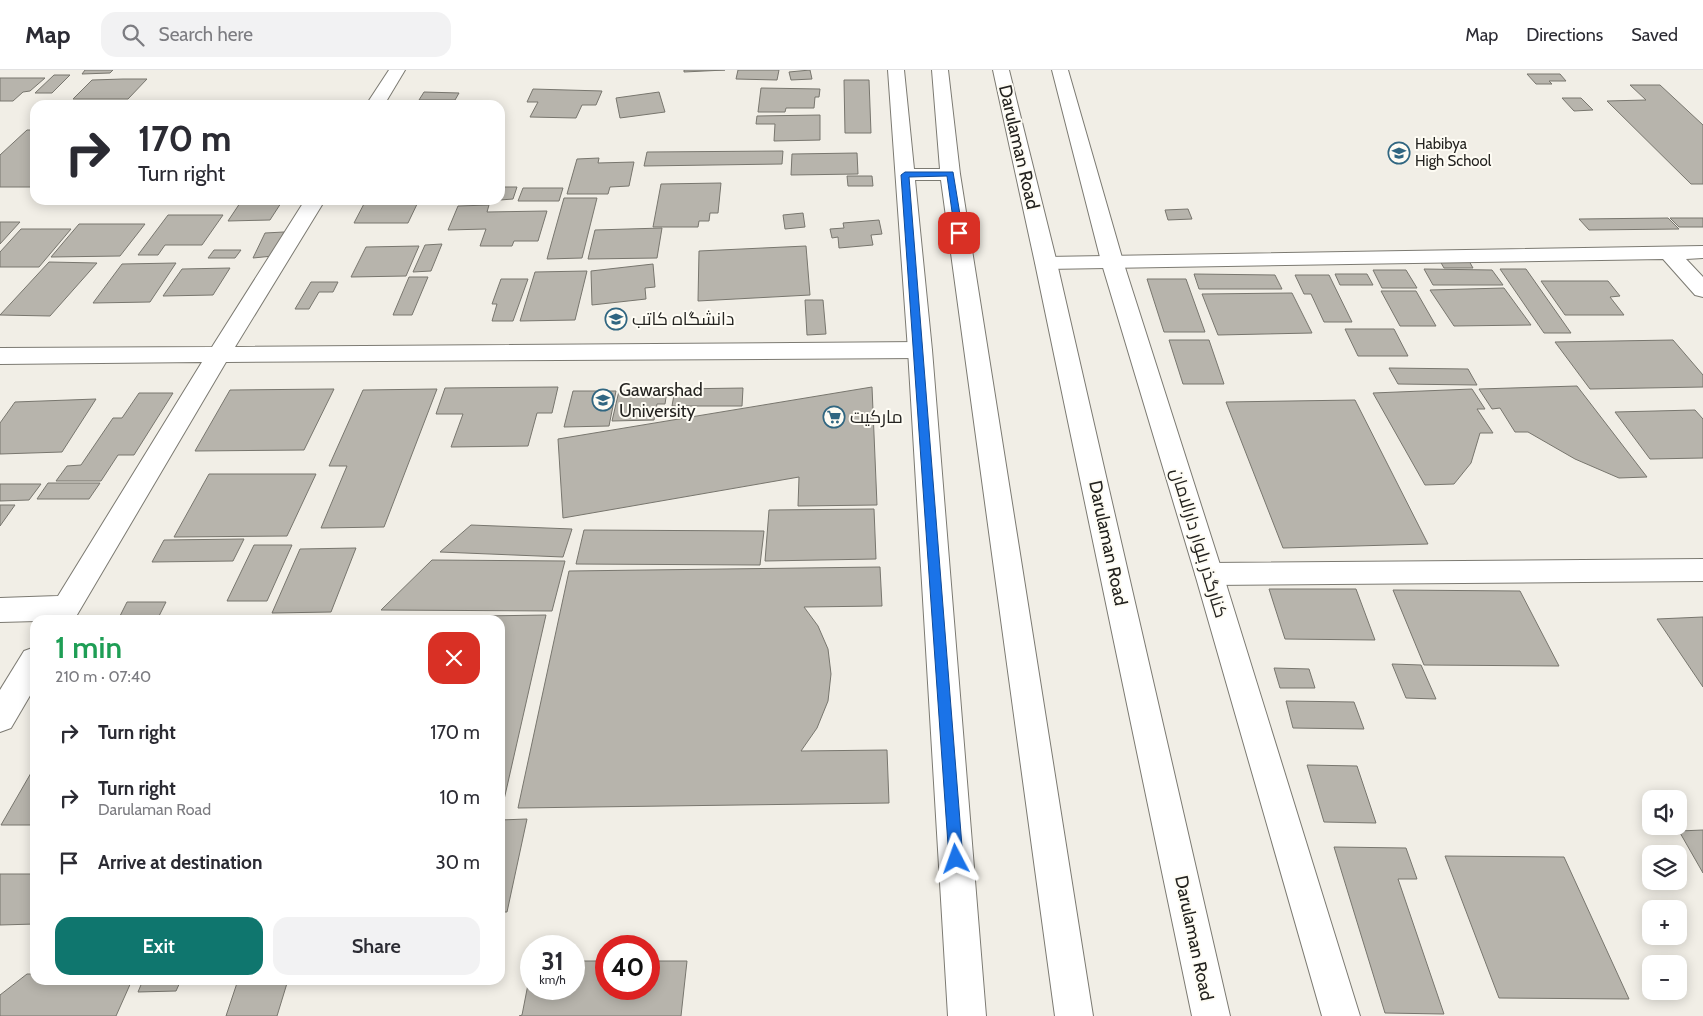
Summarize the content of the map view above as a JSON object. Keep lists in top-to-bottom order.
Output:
{
  "streets": {
    "street": ["Darulaman Road", "کنارگذر بلوار دارالامان"]
  },
  "places": {
    "school or university": ["Habibya High School", "دانشگاه کاتب", "Gawarshad University"],
    "supermarket": ["مارکیت"]
  },
  "page": {
    "header": "Map",
    "search": "Search here",
    "nav": ["Map", "Directions", "Saved"],
    "turn": ["170 m", "Turn right"],
    "heading": ["1 min", "210 m · 07:40"],
    "list": [
      {
        "name": "Turn right",
        "value": "170 m"
      },
      {
        "name": "Turn right",
        "note": "Darulaman Road",
        "value": "10 m"
      },
      {
        "name": "Arrive at destination",
        "value": "30 m"
      }
    ],
    "map_buttons": ["+", "−"],
    "buttons": ["Exit", "Share"],
    "speed": "31 km/h",
    "limit": "40"
  }
}
